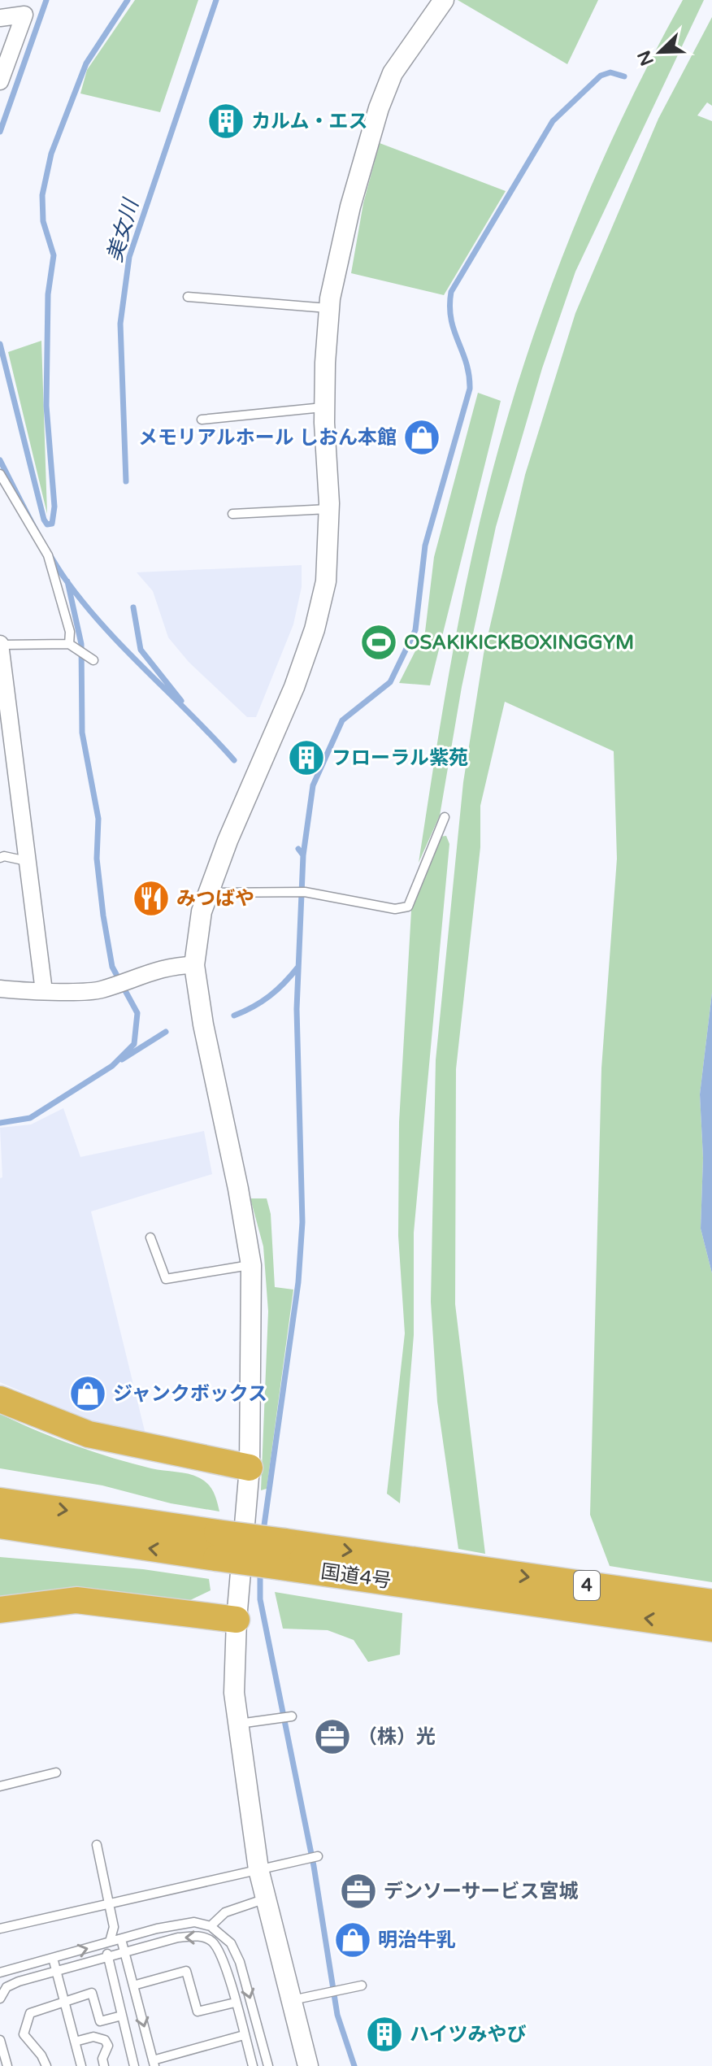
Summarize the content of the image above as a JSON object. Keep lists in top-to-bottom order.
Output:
{
  "streets": {
    "highway": ["国道4号", "4"]
  },
  "water": ["美女川"],
  "places": {
    "building": ["カルム・エス", "フローラル紫苑", "ハイツみやび"],
    "shop": ["メモリアルホール しおん本館", "ジャンクボックス", "明治牛乳"],
    "sports": ["OSAKIKICKBOXINGGYM"],
    "restaurant": ["みつばや"],
    "office": ["（株）光", "デンソーサービス宮城"]
  },
  "north": "bottom left"
}
